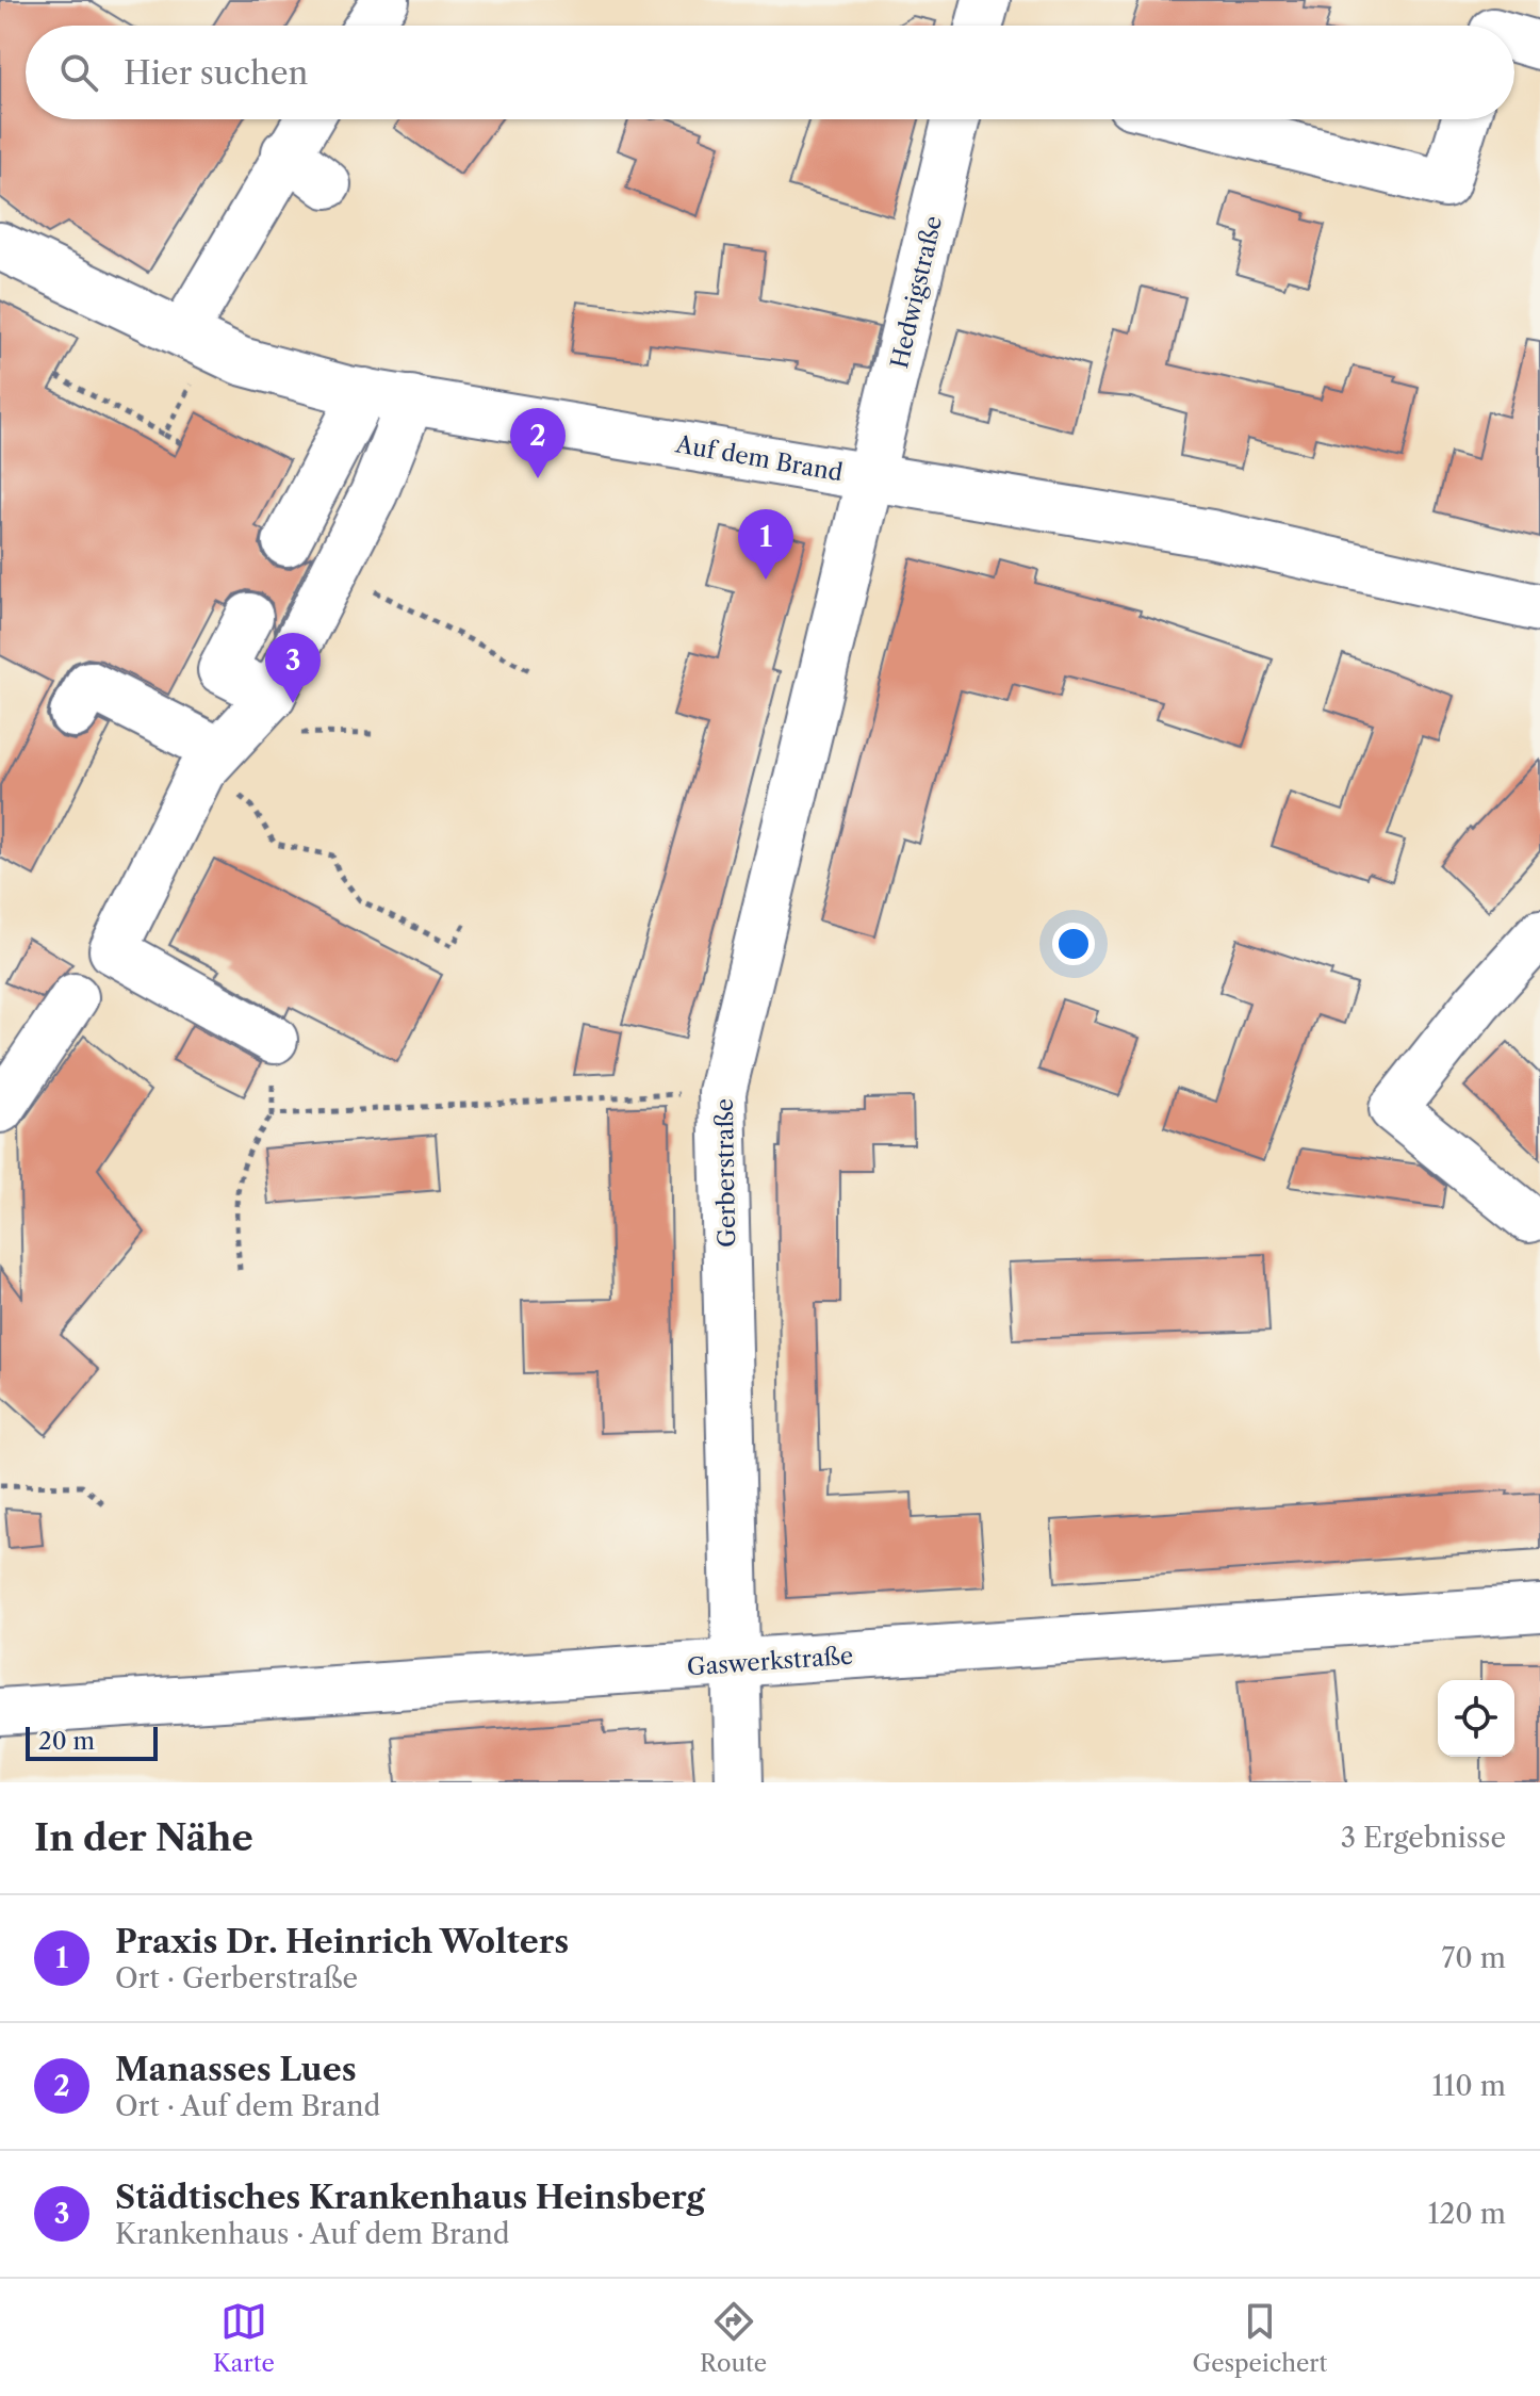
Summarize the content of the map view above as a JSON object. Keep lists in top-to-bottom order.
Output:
{
  "streets": {
    "street": [
      "Hedwigstraße",
      "Auf dem Brand",
      "Gerberstraße",
      "Gaswerkstraße"
    ]
  },
  "crossings": [
    ["Hedwigstraße", "Auf dem Brand"],
    ["Hedwigstraße", "Gerberstraße"],
    ["Auf dem Brand", "Gerberstraße"],
    ["Gerberstraße", "Gaswerkstraße"]
  ],
  "scale_bar": "20 m",
  "page": {
    "search": "Hier suchen",
    "pins": ["2", "1", "3"],
    "scale": "20 m",
    "heading": ["In der Nähe", "3 Ergebnisse"],
    "list": [
      {
        "mark": "1",
        "name": "Praxis Dr. Heinrich Wolters",
        "note": "Ort · Gerberstraße",
        "value": "70 m"
      },
      {
        "mark": "2",
        "name": "Manasses Lues",
        "note": "Ort · Auf dem Brand",
        "value": "110 m"
      },
      {
        "mark": "3",
        "name": "Städtisches Krankenhaus Heinsberg",
        "note": "Krankenhaus · Auf dem Brand",
        "value": "120 m"
      }
    ],
    "nav": ["Karte", "Route", "Gespeichert"]
  }
}
